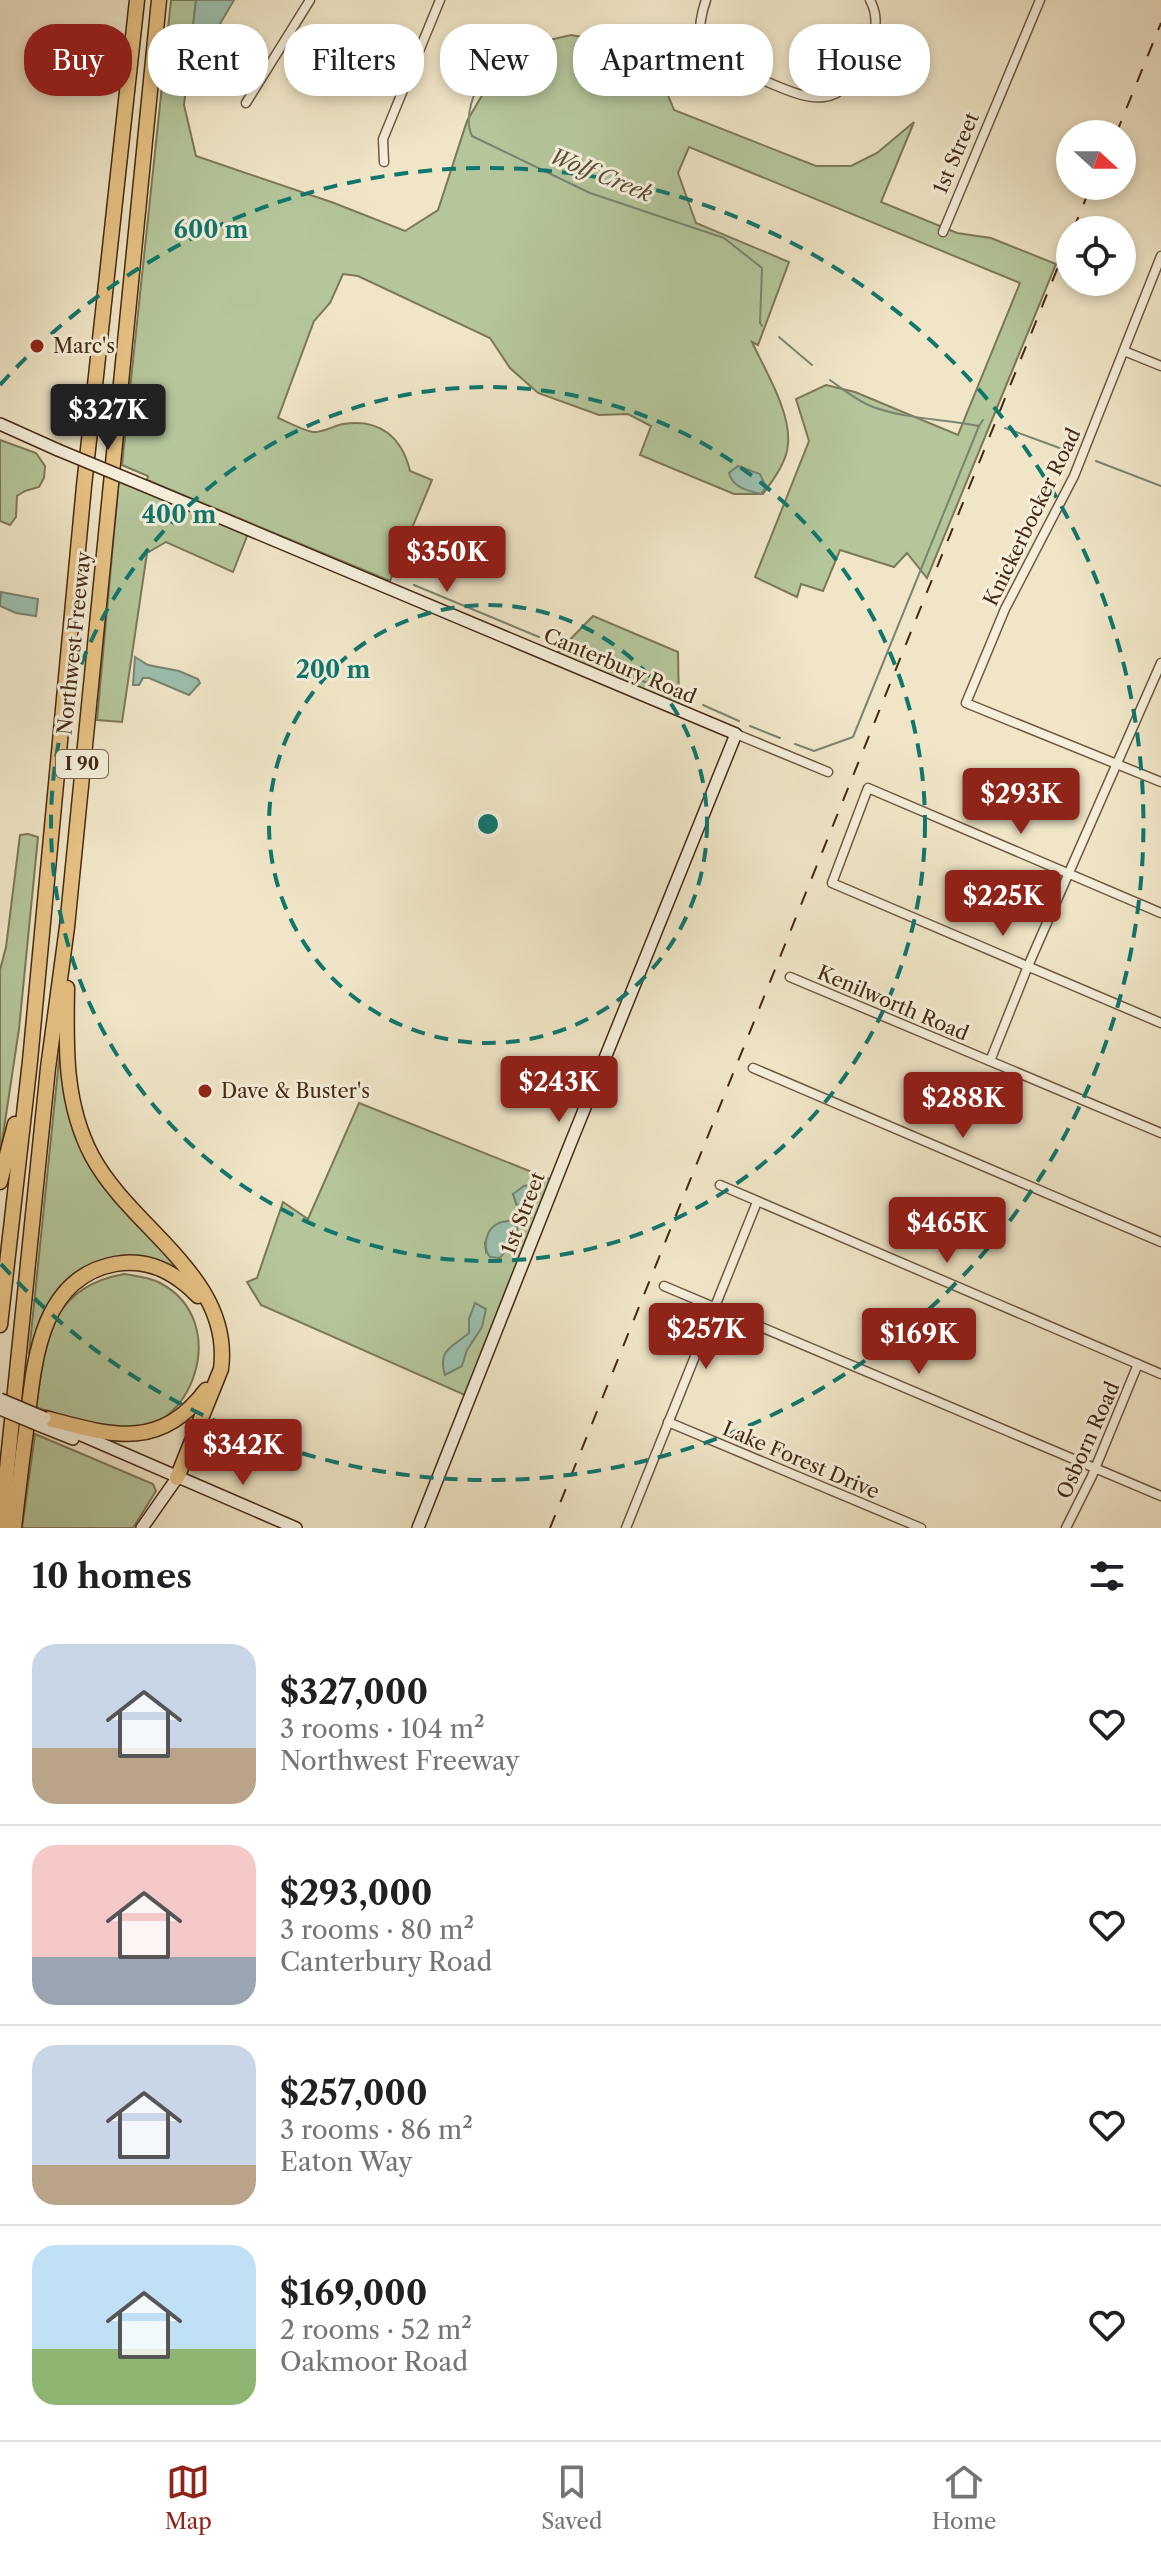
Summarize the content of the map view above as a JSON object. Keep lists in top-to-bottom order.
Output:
{
  "streets": {
    "highway": ["Northwest Freeway", "I 90"],
    "street": [
      "1st Street",
      "Knickerbocker Road",
      "Canterbury Road",
      "Kenilworth Road",
      "Osborn Road",
      "Lake Forest Drive"
    ]
  },
  "crossings": [
    ["1st Street", "Canterbury Road"]
  ],
  "water": ["Wolf Creek"],
  "places": ["Marc's", "Dave & Buster's"],
  "north": "right",
  "page": {
    "chip": [
      "Buy",
      "Rent",
      "Filters",
      "New",
      "Apartment",
      "House"
    ],
    "price": [
      "$327K",
      "$350K",
      "$293K",
      "$225K",
      "$243K",
      "$288K",
      "$465K",
      "$257K",
      "$169K",
      "$342K"
    ],
    "heading": "10 homes",
    "list": [
      {
        "name": "$327,000",
        "note": "3 rooms · 104 m² · Northwest Freeway"
      },
      {
        "name": "$293,000",
        "note": "3 rooms · 80 m² · Canterbury Road"
      },
      {
        "name": "$257,000",
        "note": "3 rooms · 86 m² · Eaton Way"
      },
      {
        "name": "$169,000",
        "note": "2 rooms · 52 m² · Oakmoor Road"
      }
    ],
    "tabs": ["Map", "Saved", "Home"]
  },
  "rings": ["600 m", "400 m", "200 m"]
}
